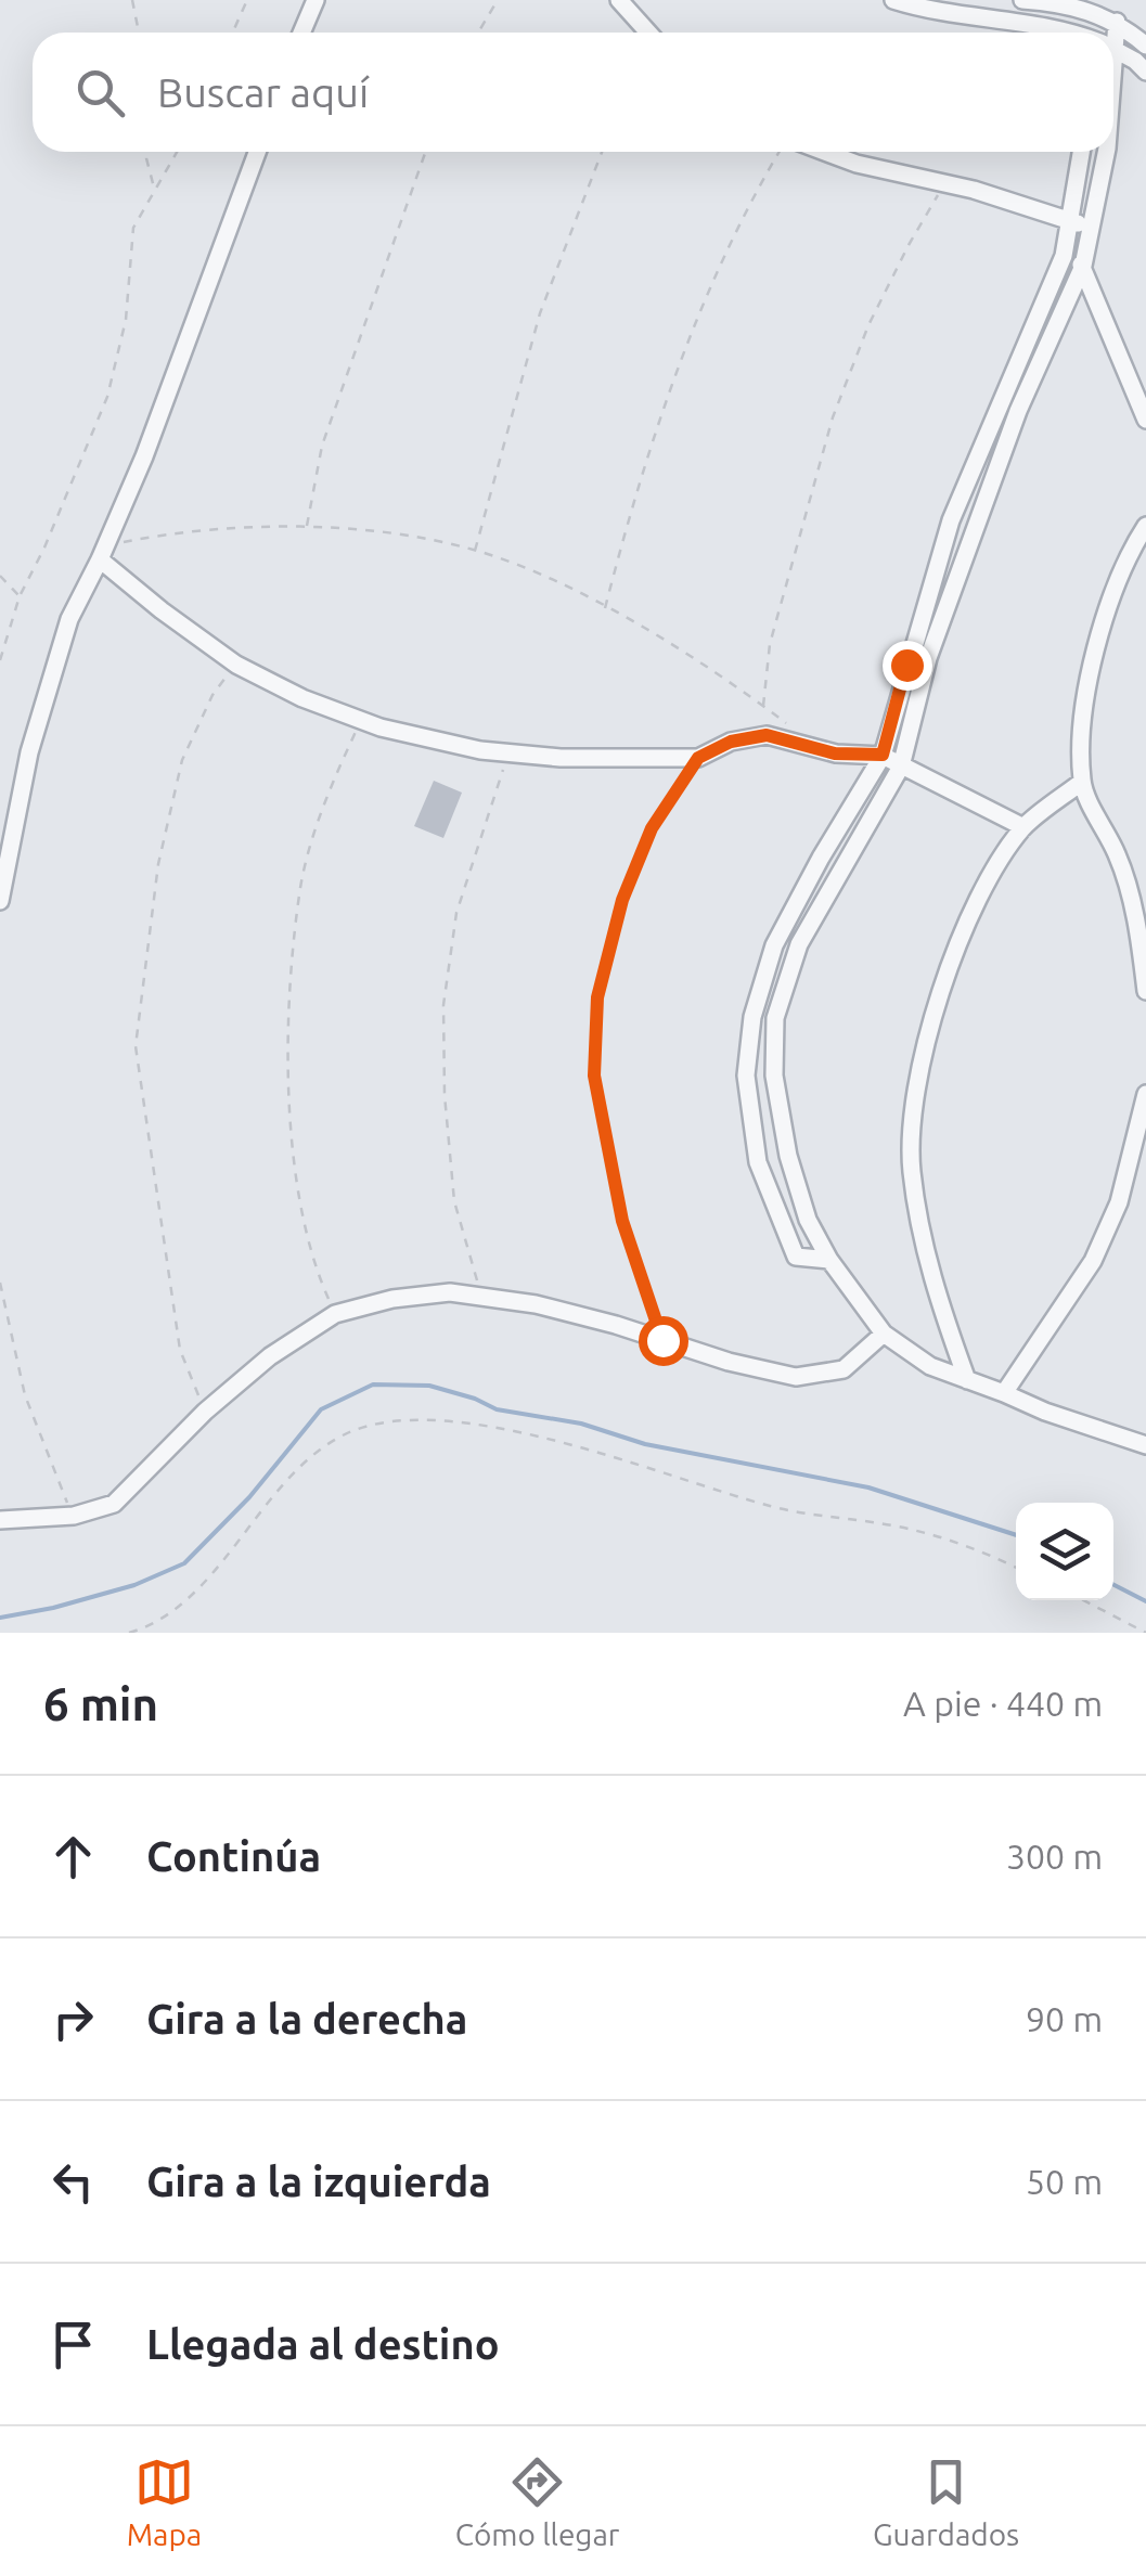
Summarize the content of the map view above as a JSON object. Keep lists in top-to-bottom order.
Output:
{
  "page": {
    "search": "Buscar aquí",
    "heading": ["6 min", "A pie · 440 m"],
    "list": [
      ["Continúa", "300 m"],
      ["Gira a la derecha", "90 m"],
      ["Gira a la izquierda", "50 m"],
      "Llegada al destino"
    ],
    "nav": ["Mapa", "Cómo llegar", "Guardados"]
  }
}
